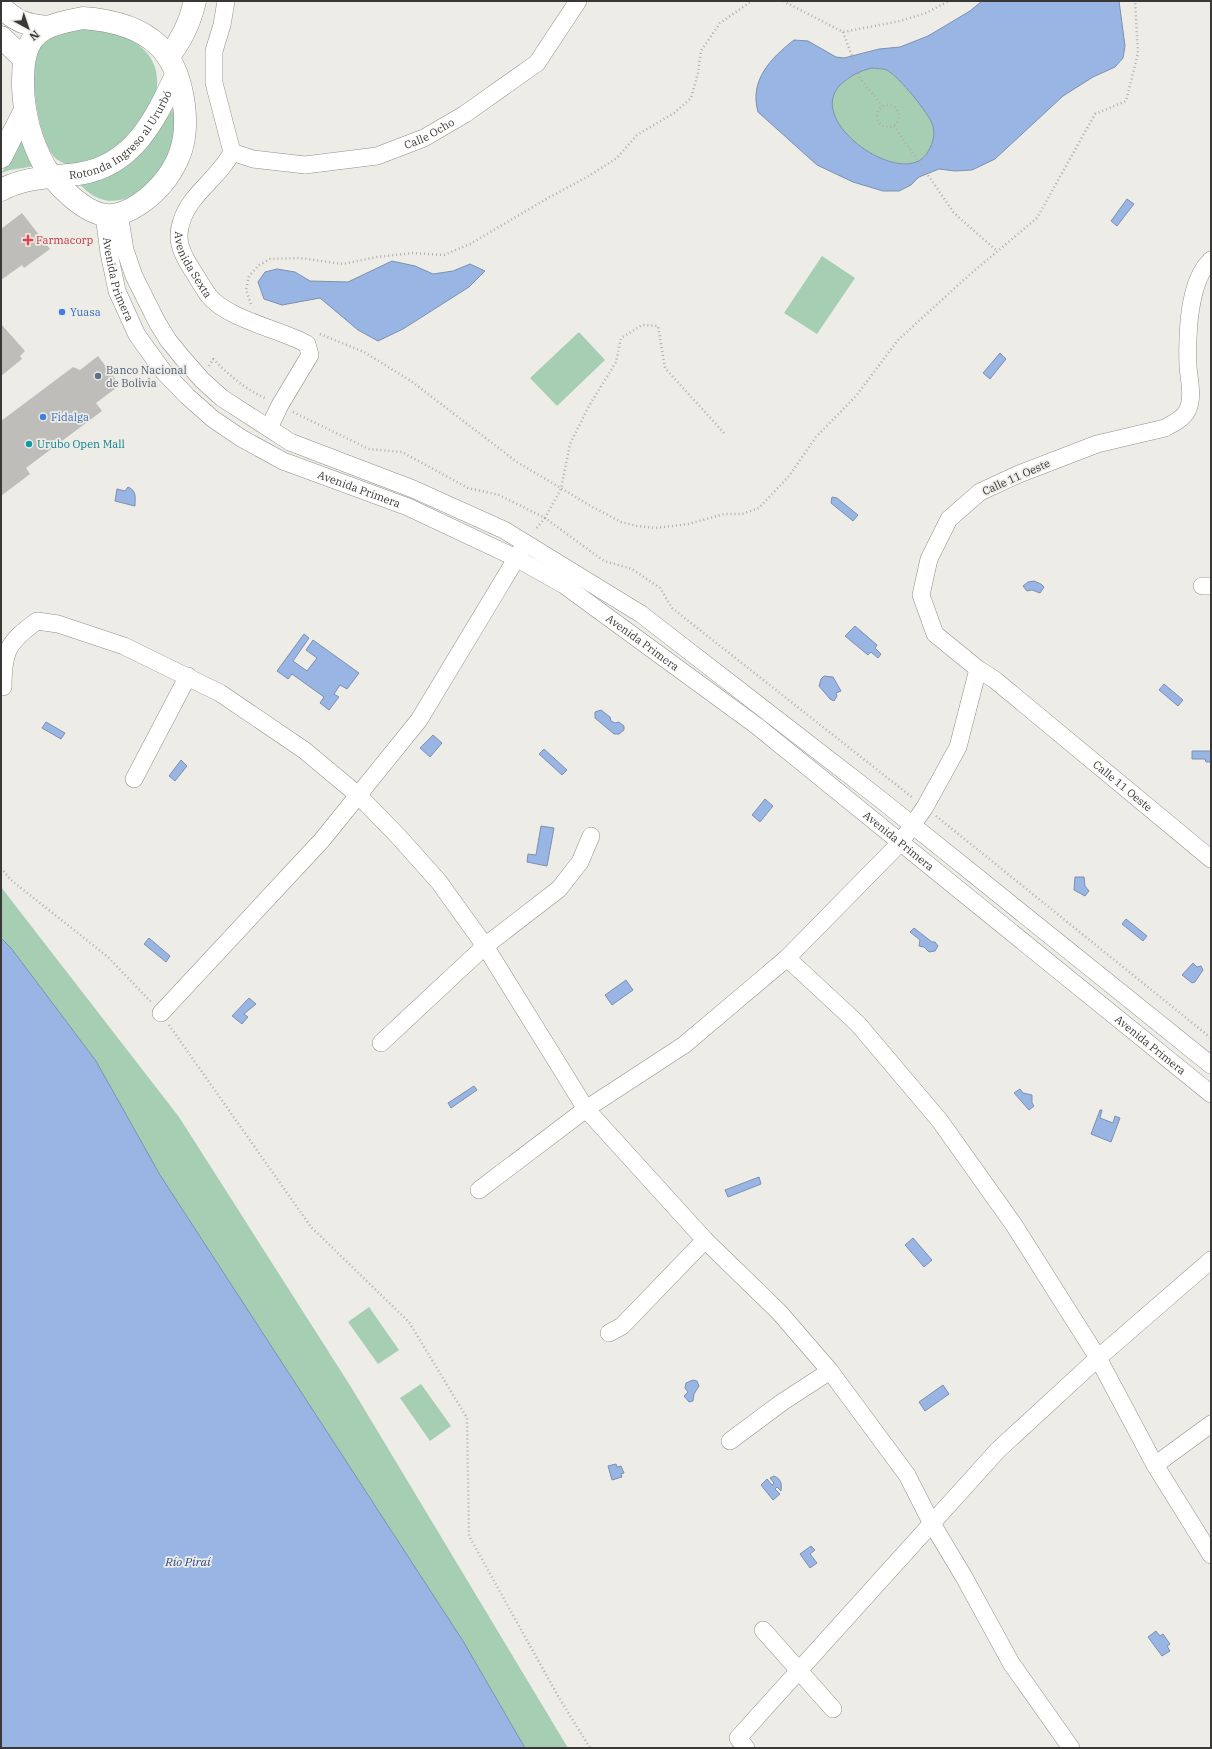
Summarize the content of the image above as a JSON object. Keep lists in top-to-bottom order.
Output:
{
  "streets": {
    "main road": ["Rotonda Ingreso al Ururbó"],
    "street": [
      "Calle Ocho",
      "Avenida Sexta",
      "Avenida Primera",
      "Calle 11 Oeste"
    ]
  },
  "crossings": [
    ["Rotonda Ingreso al Ururbó", "Avenida Primera"],
    ["Calle Ocho", "Avenida Sexta"],
    ["Avenida Sexta", "Avenida Primera"]
  ],
  "water": ["Río Piraí"],
  "places": {
    "health": ["Farmacorp"],
    "other": [
      "Yuasa",
      "Banco Nacional de Bolivia",
      "Fidalga",
      "Urubo Open Mall"
    ]
  },
  "north": "bottom right"
}
